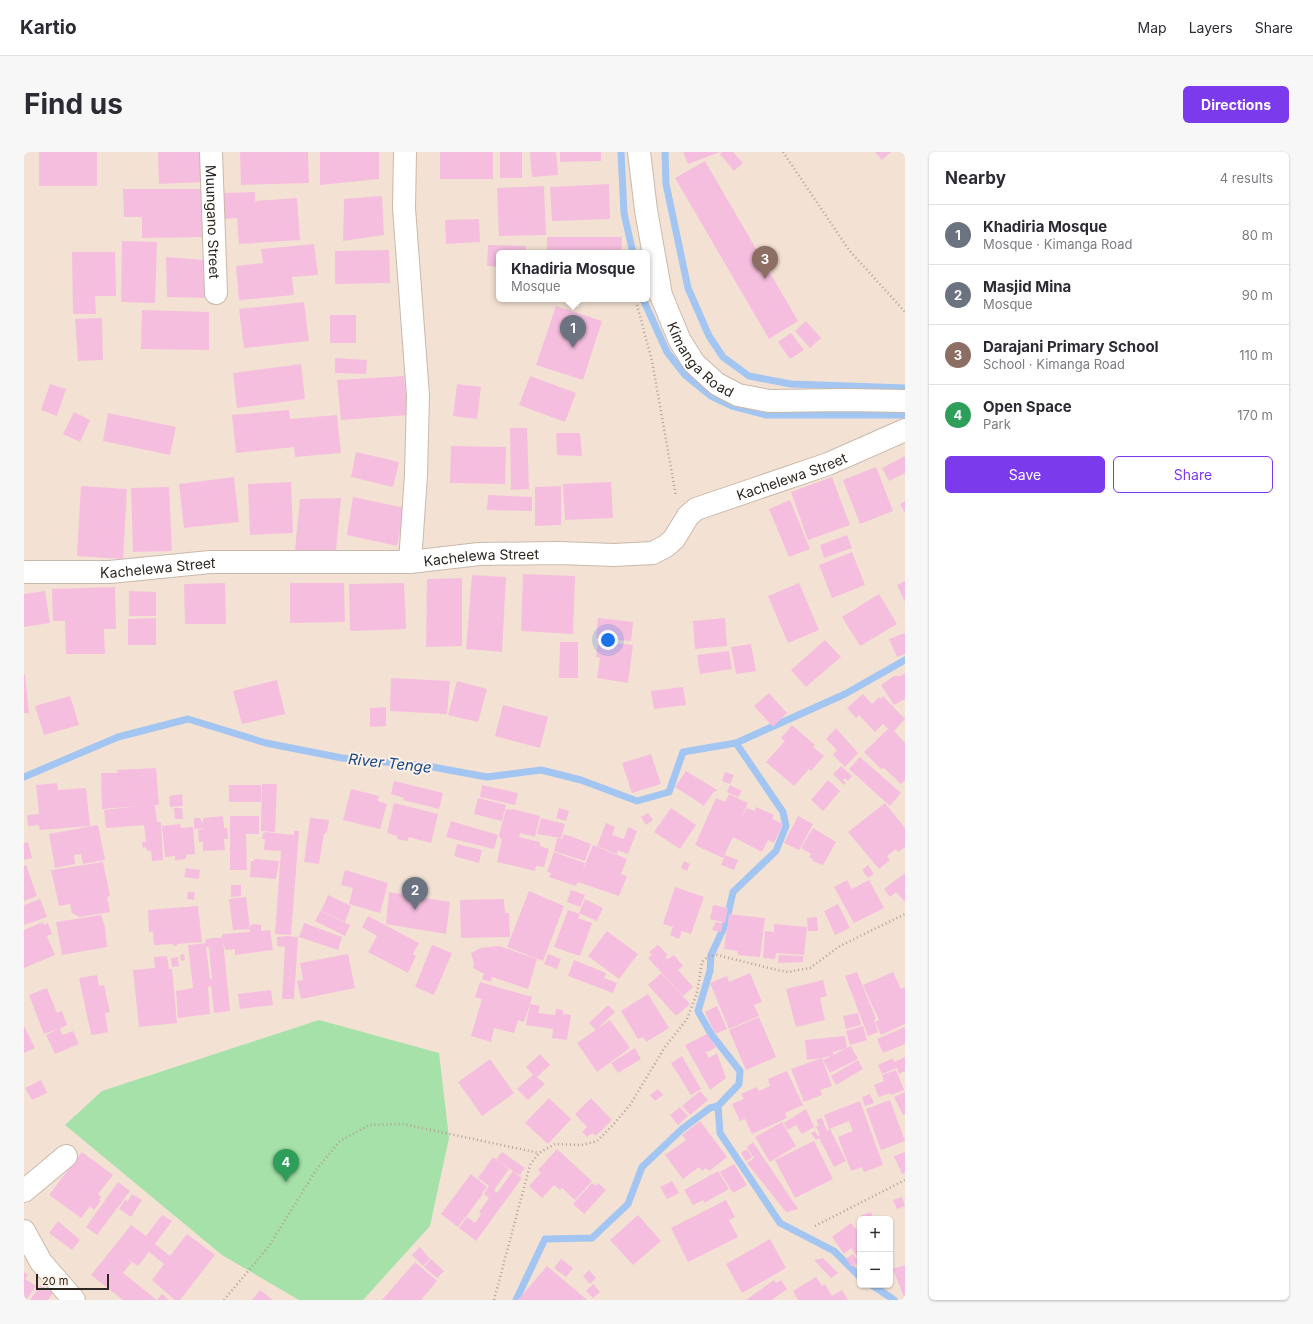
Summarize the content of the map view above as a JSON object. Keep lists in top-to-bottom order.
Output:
{
  "streets": {
    "street": ["Muungano Street", "Kimanga Road", "Kachelewa Street"]
  },
  "water": ["River Tenge"],
  "scale_bar": "20 m",
  "page": {
    "header": "Kartio",
    "nav": ["Map", "Layers", "Share"],
    "buttons": [
      "Directions",
      ["Save", "Share"]
    ],
    "title": "Find us",
    "heading": ["Nearby", "4 results"],
    "list": [
      {
        "mark": "1",
        "name": "Khadiria Mosque",
        "note": "Mosque · Kimanga Road",
        "value": "80 m"
      },
      {
        "mark": "2",
        "name": "Masjid Mina",
        "note": "Mosque",
        "value": "90 m"
      },
      {
        "mark": "3",
        "name": "Darajani Primary School",
        "note": "School · Kimanga Road",
        "value": "110 m"
      },
      {
        "mark": "4",
        "name": "Open Space",
        "note": "Park",
        "value": "170 m"
      }
    ],
    "pins": [
      "3",
      "1",
      "2",
      "4"
    ],
    "popup": ["Khadiria Mosque", "Mosque"],
    "map_buttons": ["+", "−"],
    "scale": "20 m"
  }
}
